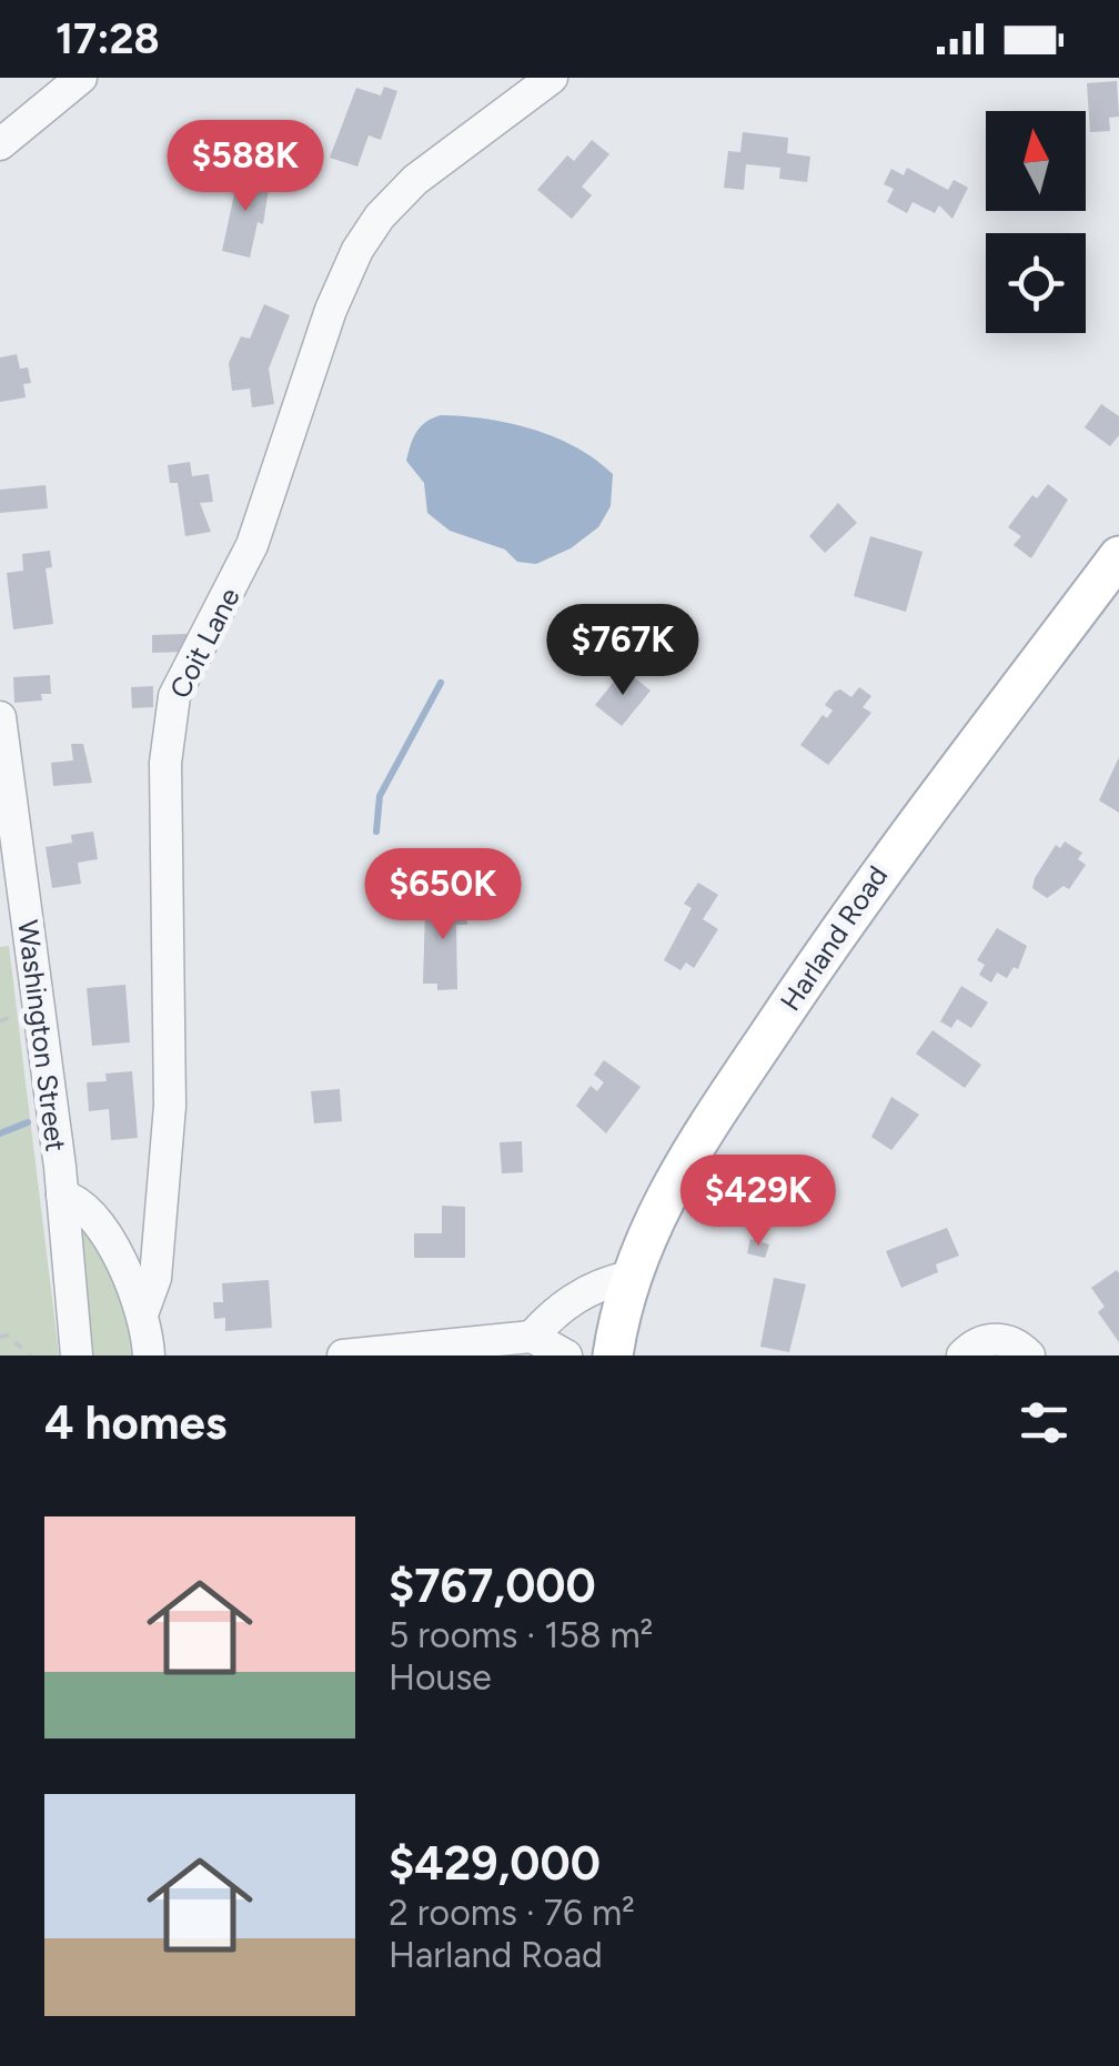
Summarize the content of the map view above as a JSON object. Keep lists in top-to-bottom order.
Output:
{
  "streets": {
    "main road": ["Harland Road"],
    "street": ["Coit Lane", "Washington Street"]
  },
  "north": "top",
  "page": {
    "status": "17:28",
    "price": [
      "$588K",
      "$767K",
      "$650K",
      "$429K"
    ],
    "heading": "4 homes",
    "list": [
      {
        "name": "$767,000",
        "note": "5 rooms · 158 m² · House"
      },
      {
        "name": "$429,000",
        "note": "2 rooms · 76 m² · Harland Road"
      }
    ]
  }
}
